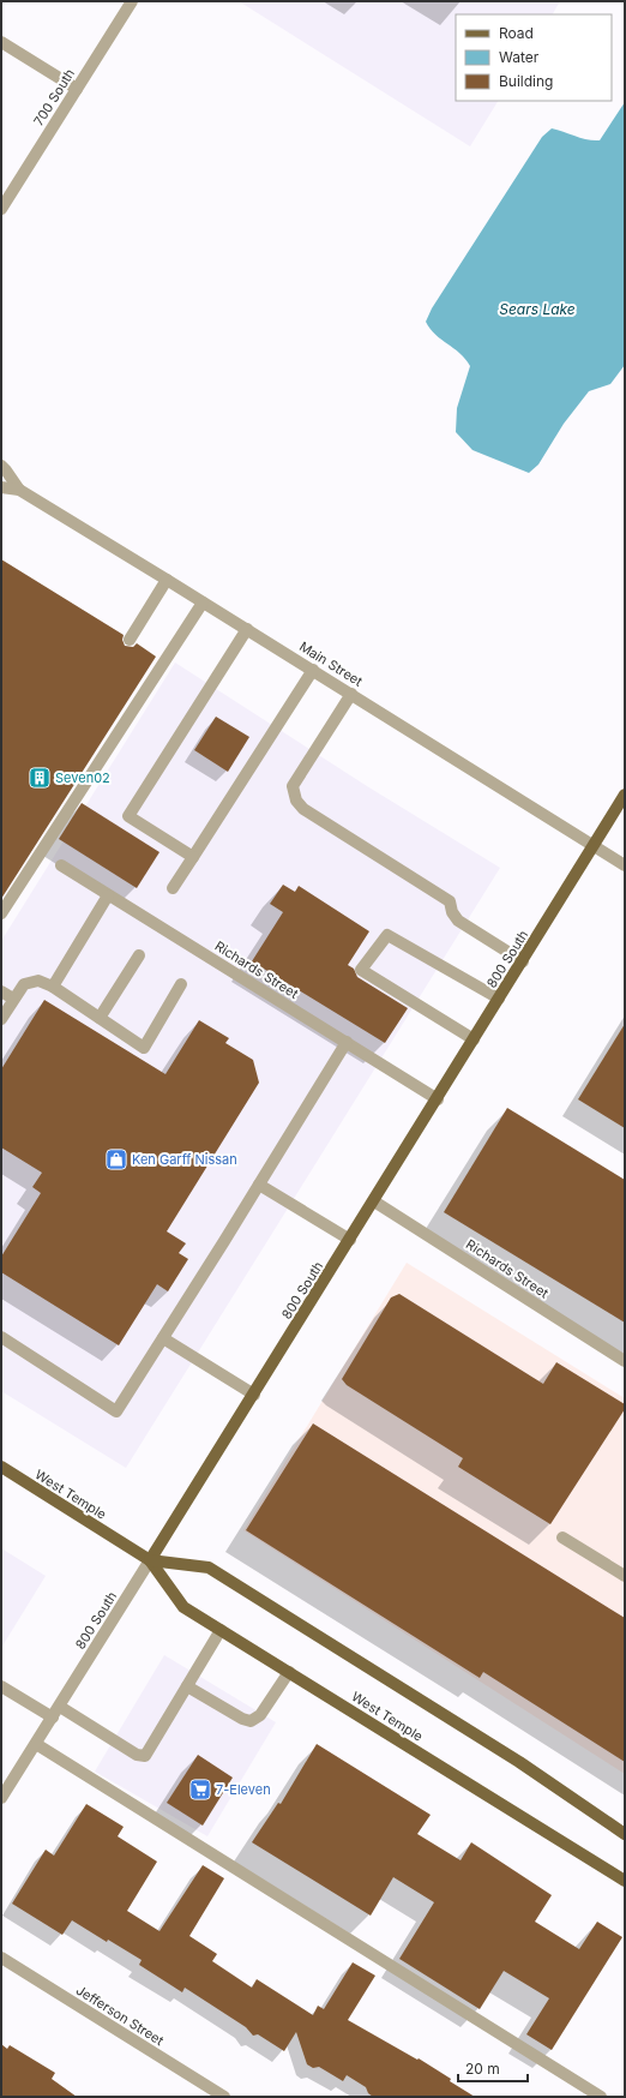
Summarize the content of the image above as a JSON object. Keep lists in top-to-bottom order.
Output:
{
  "streets": {
    "main road": ["800 South", "West Temple"],
    "street": [
      "700 South",
      "Main Street",
      "Richards Street",
      "Jefferson Street"
    ]
  },
  "crossings": [
    ["Main Street", "800 South"],
    ["800 South", "Richards Street"],
    ["800 South", "West Temple"]
  ],
  "water": ["Sears Lake"],
  "places": {
    "building": ["Seven02"],
    "shop": ["Ken Garff Nissan"],
    "supermarket": ["7-Eleven"]
  },
  "legend": ["Road", "Water", "Building"],
  "scale_bar": "20 m"
}
